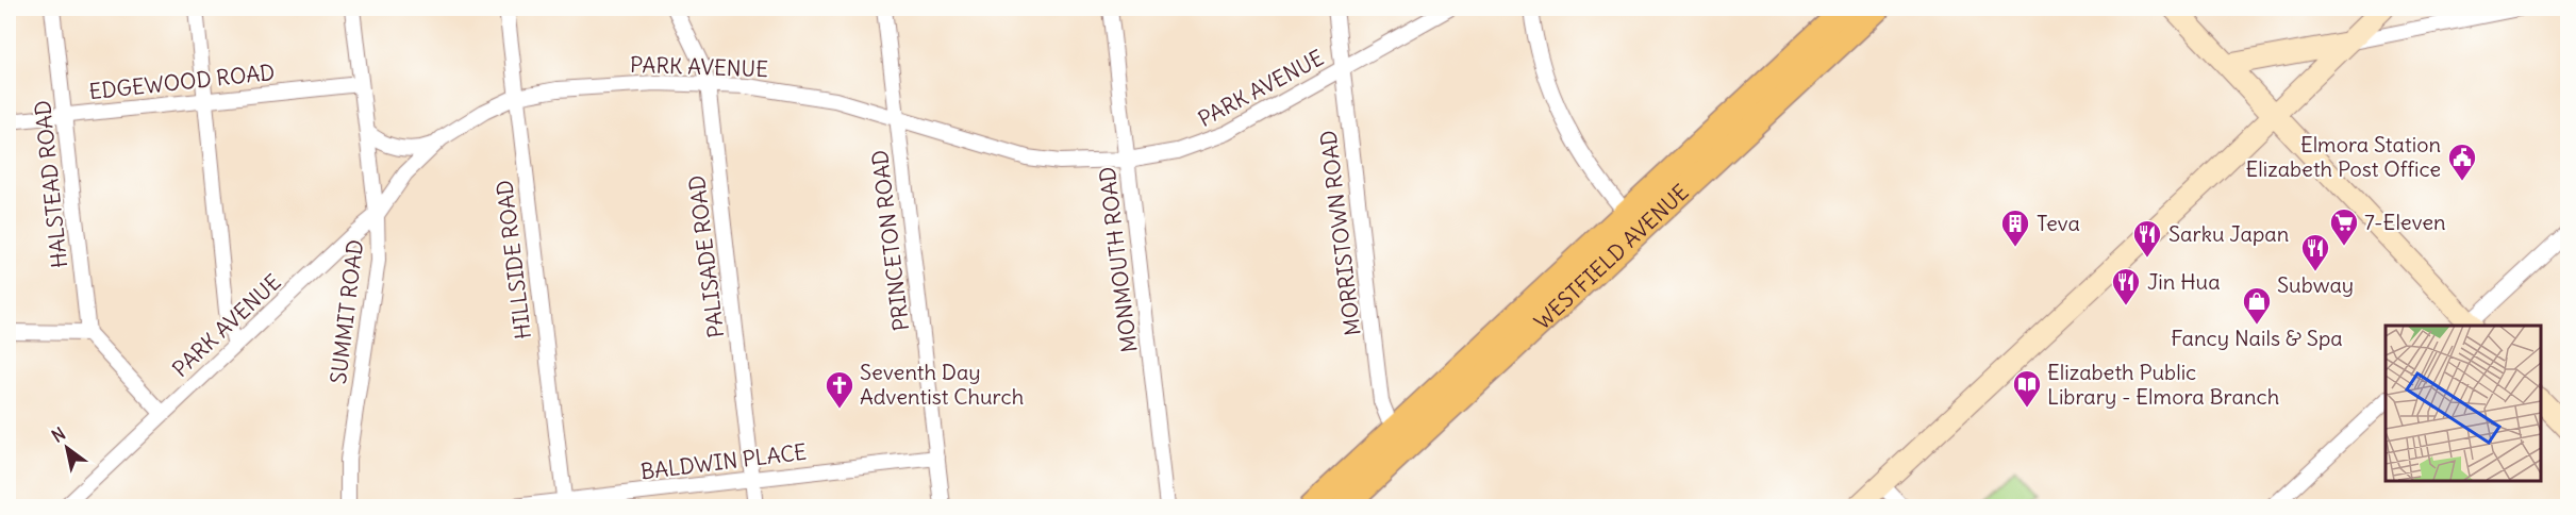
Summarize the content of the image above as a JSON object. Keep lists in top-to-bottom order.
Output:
{
  "streets": {
    "main road": ["WESTFIELD AVENUE"],
    "street": [
      "PARK AVENUE",
      "EDGEWOOD ROAD",
      "HALSTEAD ROAD",
      "MORRISTOWN ROAD",
      "PRINCETON ROAD",
      "PALISADE ROAD",
      "HILLSIDE ROAD",
      "MONMOUTH ROAD",
      "SUMMIT ROAD",
      "BALDWIN PLACE"
    ]
  },
  "crossings": [
    ["PARK AVENUE", "MORRISTOWN ROAD"],
    ["PARK AVENUE", "PRINCETON ROAD"],
    ["PARK AVENUE", "PALISADE ROAD"],
    ["PARK AVENUE", "HILLSIDE ROAD"],
    ["PARK AVENUE", "MONMOUTH ROAD"],
    ["PARK AVENUE", "SUMMIT ROAD"],
    ["EDGEWOOD ROAD", "HALSTEAD ROAD"],
    ["EDGEWOOD ROAD", "SUMMIT ROAD"],
    ["MORRISTOWN ROAD", "WESTFIELD AVENUE"],
    ["PRINCETON ROAD", "BALDWIN PLACE"],
    ["PALISADE ROAD", "BALDWIN PLACE"],
    ["HILLSIDE ROAD", "BALDWIN PLACE"]
  ],
  "places": {
    "public building": ["Elmora Station Elizabeth Post Office"],
    "supermarket": ["7-Eleven"],
    "building": ["Teva"],
    "restaurant": ["Sarku Japan", "Subway", "Jin Hua"],
    "shop": ["Fancy Nails & Spa"],
    "library": ["Elizabeth Public Library - Elmora Branch"],
    "church": ["Seventh Day Adventist Church"]
  },
  "north": "top left"
}
